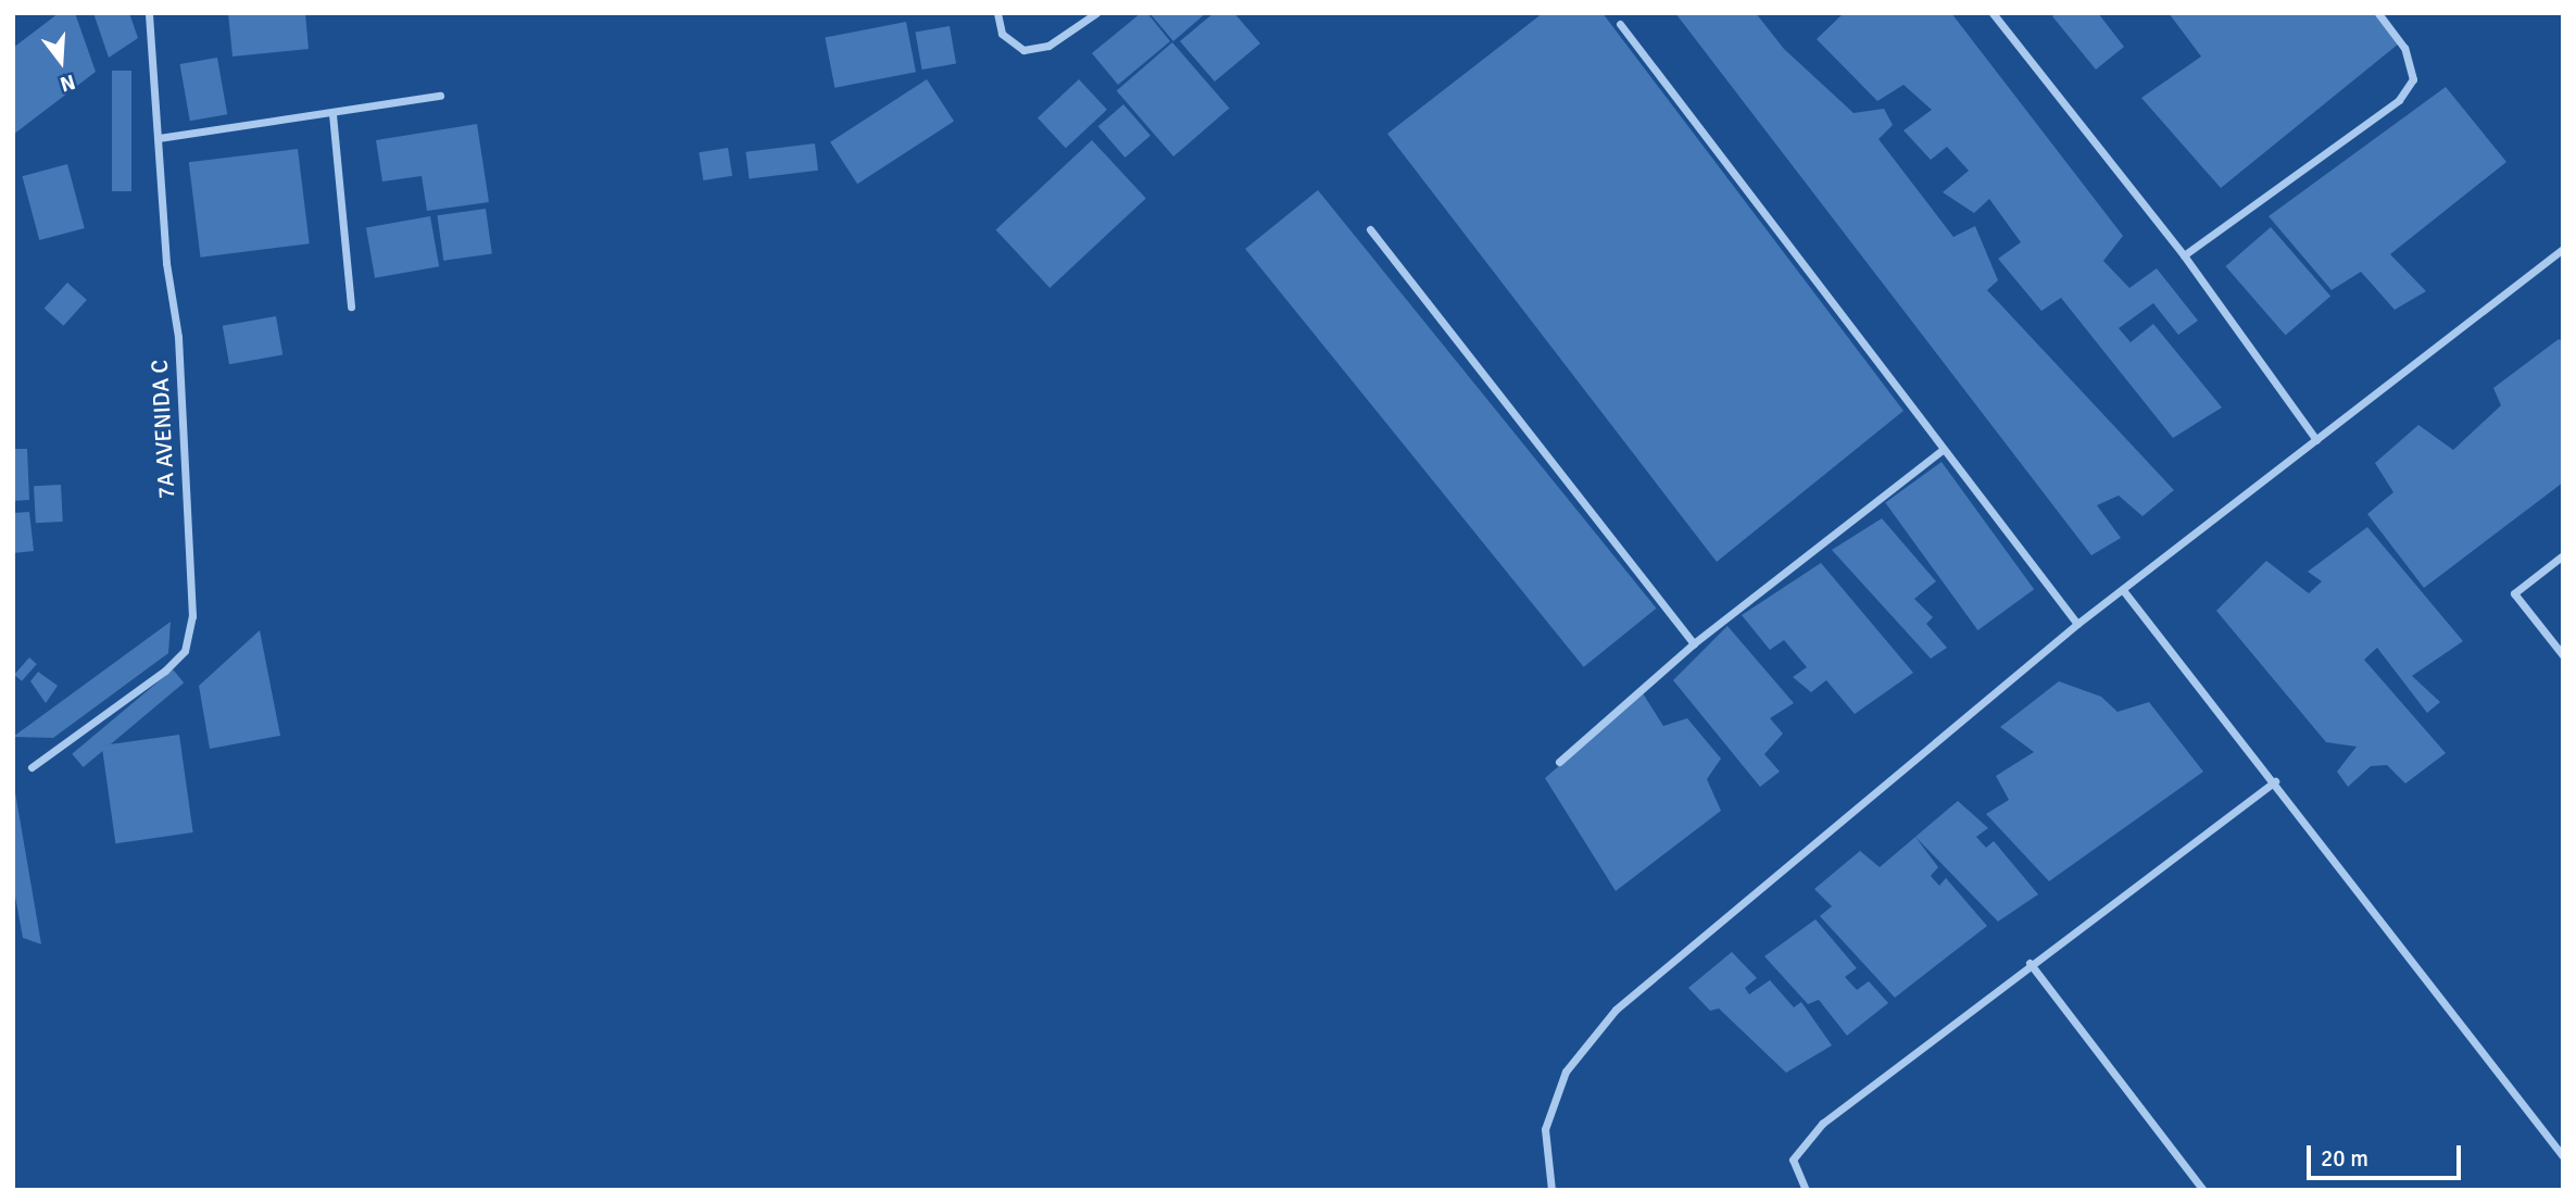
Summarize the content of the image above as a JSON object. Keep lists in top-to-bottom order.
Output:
{
  "streets": {
    "street": ["7A AVENIDA C"]
  },
  "scale_bar": "20 m",
  "north": "bottom"
}
